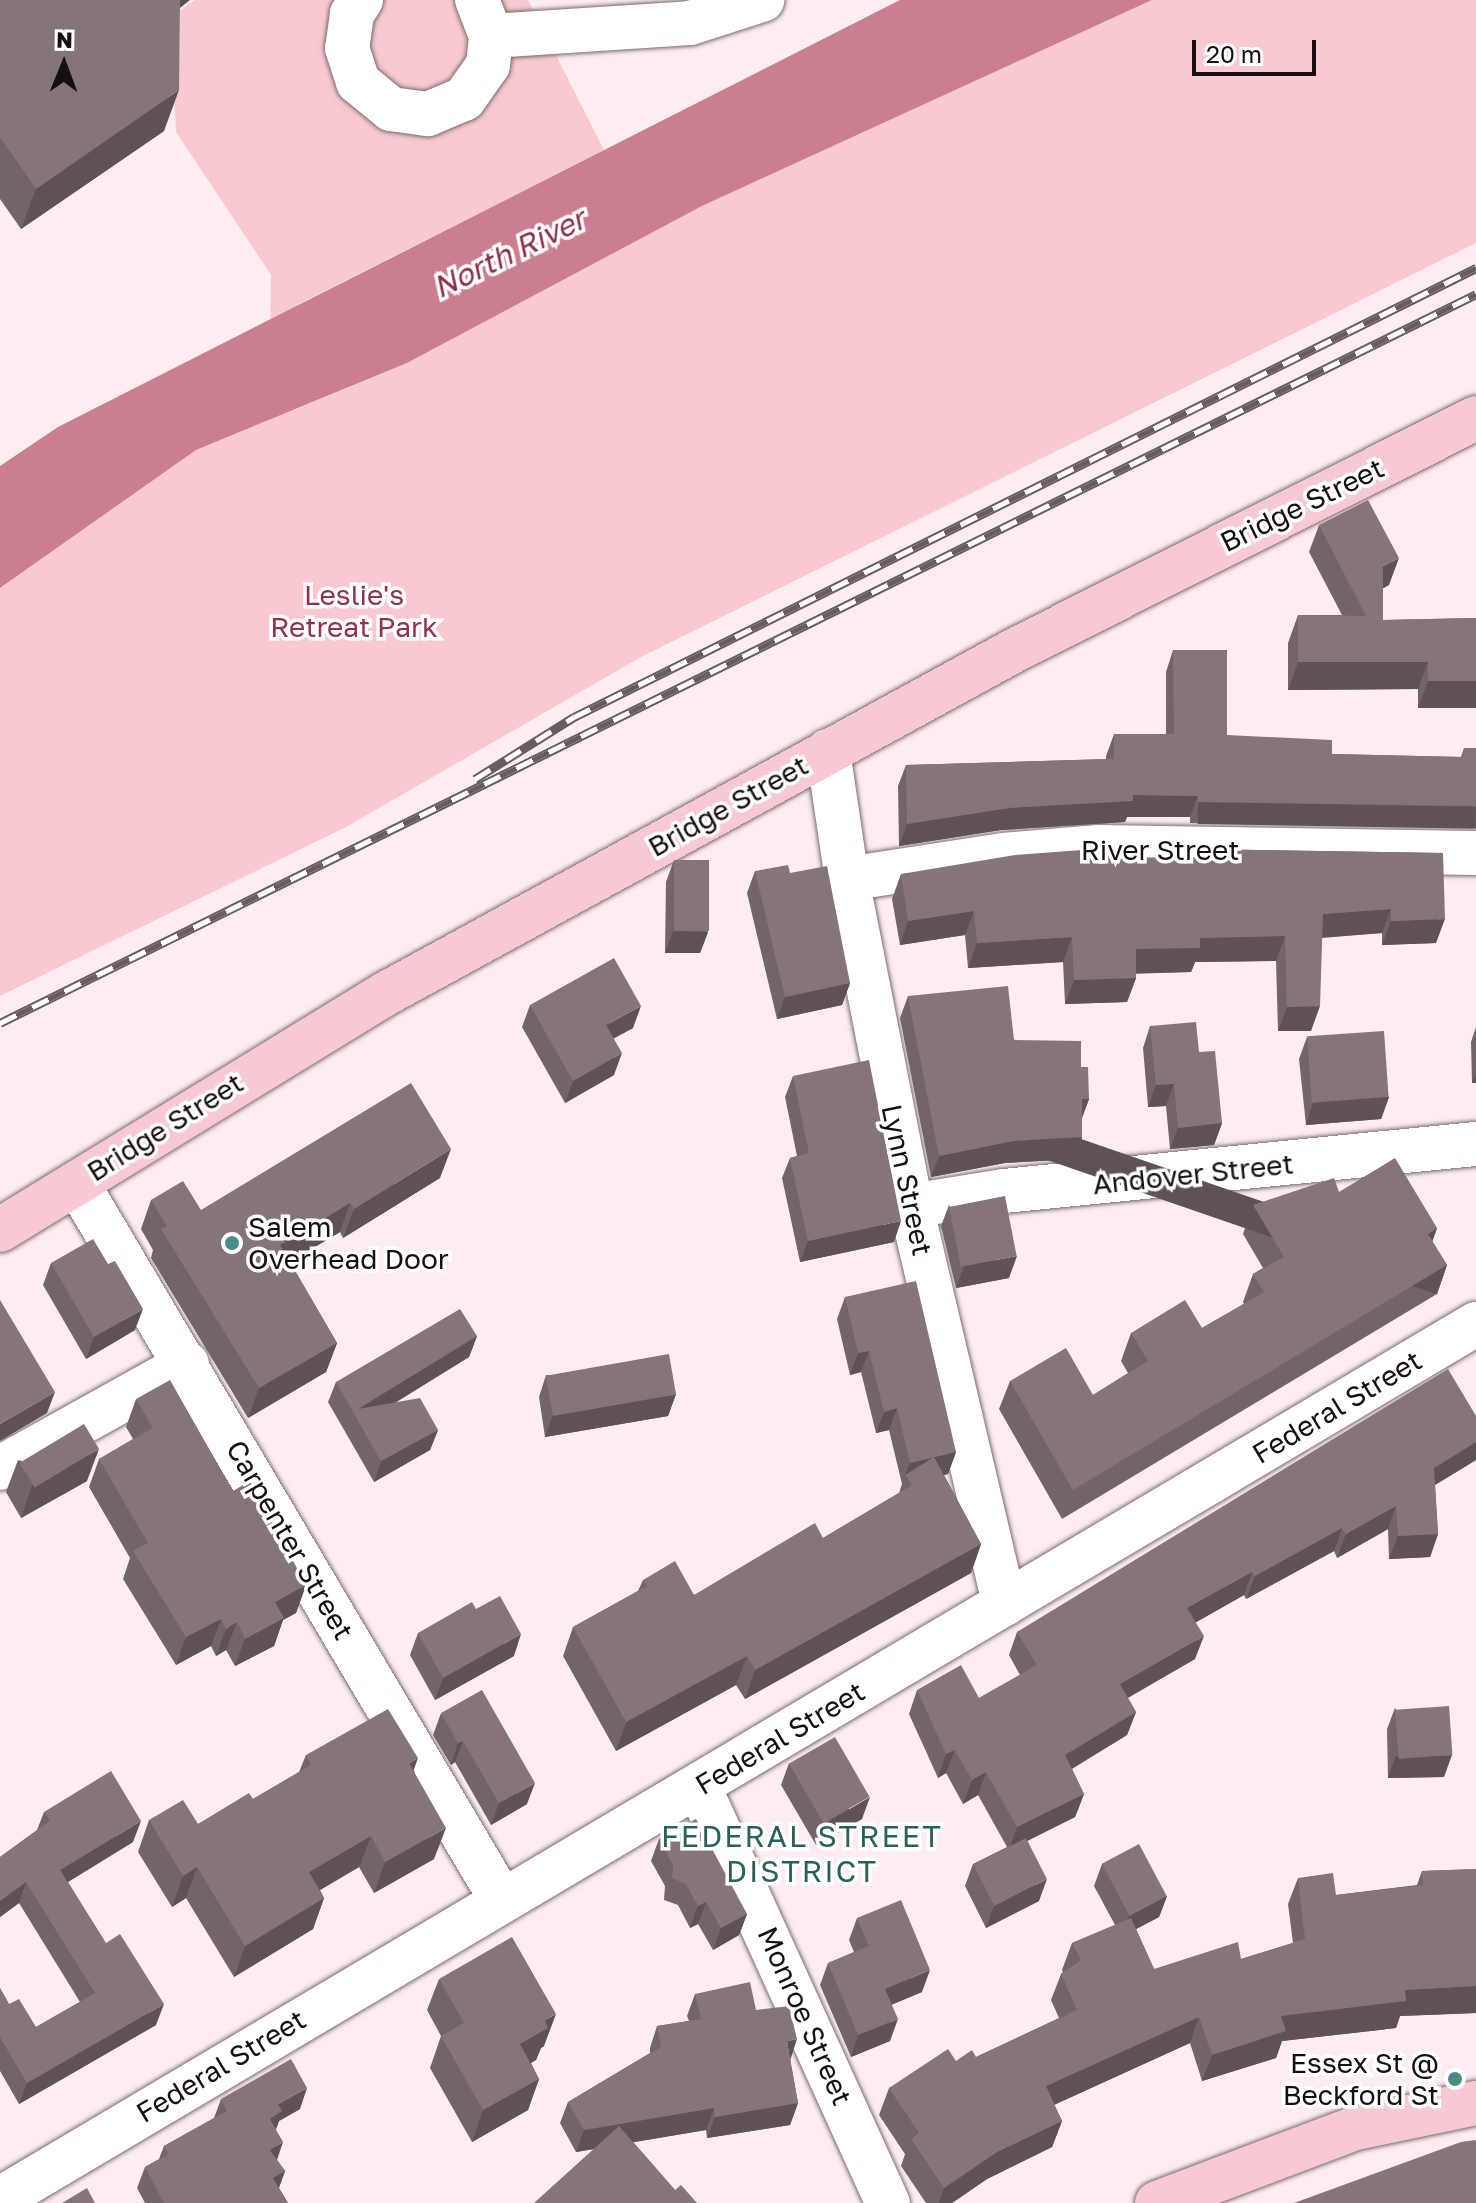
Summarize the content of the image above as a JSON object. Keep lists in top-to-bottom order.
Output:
{
  "streets": {
    "main road": ["Bridge Street"],
    "street": [
      "River Street",
      "Andover Street",
      "Lynn Street",
      "Federal Street",
      "Carpenter Street",
      "Monroe Street"
    ]
  },
  "crossings": [
    ["Bridge Street", "Lynn Street"],
    ["Bridge Street", "Carpenter Street"],
    ["River Street", "Lynn Street"],
    ["Andover Street", "Lynn Street"],
    ["Lynn Street", "Federal Street"],
    ["Federal Street", "Carpenter Street"],
    ["Federal Street", "Monroe Street"]
  ],
  "districts": ["FEDERAL STREET DISTRICT"],
  "water": ["North River"],
  "parks": ["Leslie's Retreat Park"],
  "places": ["Salem Overhead Door", "Essex St @ Beckford St"],
  "scale_bar": "20 m",
  "north": "top"
}
